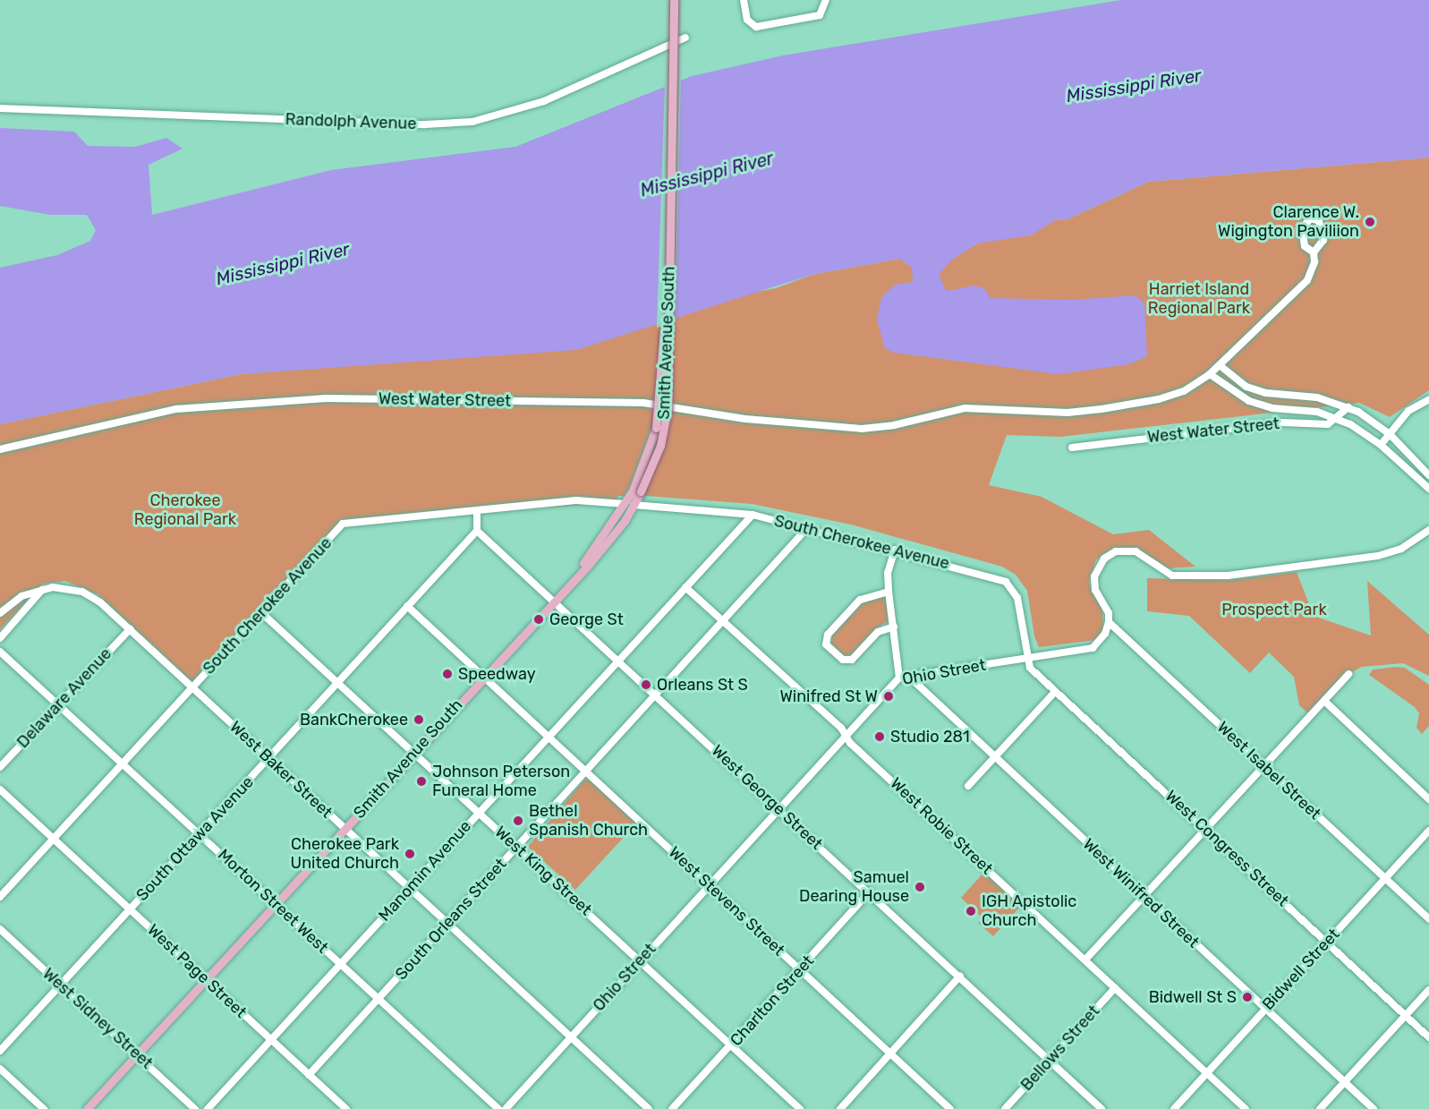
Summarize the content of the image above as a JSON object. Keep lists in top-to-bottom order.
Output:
{
  "streets": {
    "main road": ["Smith Avenue South"],
    "street": [
      "Randolph Avenue",
      "West Water Street",
      "South Cherokee Avenue",
      "Ohio Street",
      "Delaware Avenue",
      "West Baker Street",
      "West Isabel Street",
      "West George Street",
      "West Robie Street",
      "South Ottawa Avenue",
      "West Congress Street",
      "Manomin Avenue",
      "West King Street",
      "West Winifred Street",
      "Morton Street West",
      "West Stevens Street",
      "South Orleans Street",
      "Bidwell Street",
      "West Page Street",
      "Charlton Street",
      "West Sidney Street",
      "Bellows Street"
    ]
  },
  "crossings": [
    ["Smith Avenue South", "South Cherokee Avenue"],
    ["Smith Avenue South", "West Baker Street"],
    ["Smith Avenue South", "West George Street"],
    ["Smith Avenue South", "West King Street"],
    ["Smith Avenue South", "Morton Street West"],
    ["Smith Avenue South", "West Stevens Street"],
    ["Smith Avenue South", "West Page Street"],
    ["Smith Avenue South", "West Sidney Street"],
    ["South Cherokee Avenue", "Ohio Street"],
    ["South Cherokee Avenue", "West Baker Street"],
    ["South Cherokee Avenue", "West Congress Street"],
    ["South Cherokee Avenue", "Manomin Avenue"],
    ["South Cherokee Avenue", "West King Street"],
    ["South Cherokee Avenue", "Morton Street West"],
    ["South Cherokee Avenue", "South Orleans Street"],
    ["South Cherokee Avenue", "West Page Street"],
    ["Ohio Street", "West Baker Street"],
    ["Ohio Street", "West Isabel Street"],
    ["Ohio Street", "West George Street"],
    ["Ohio Street", "West Robie Street"],
    ["Ohio Street", "West Congress Street"],
    ["Ohio Street", "West King Street"],
    ["Ohio Street", "West Winifred Street"],
    ["Ohio Street", "West Stevens Street"],
    ["Delaware Avenue", "West Baker Street"],
    ["Delaware Avenue", "Morton Street West"],
    ["West Baker Street", "South Ottawa Avenue"],
    ["West Baker Street", "Manomin Avenue"],
    ["West Baker Street", "South Orleans Street"],
    ["West Isabel Street", "Bidwell Street"],
    ["West George Street", "South Ottawa Avenue"],
    ["West George Street", "Manomin Avenue"],
    ["West George Street", "South Orleans Street"],
    ["West George Street", "Charlton Street"],
    ["West George Street", "Bellows Street"],
    ["West Robie Street", "Manomin Avenue"],
    ["West Robie Street", "South Orleans Street"],
    ["West Robie Street", "Bidwell Street"],
    ["West Robie Street", "Bellows Street"],
    ["South Ottawa Avenue", "West King Street"],
    ["South Ottawa Avenue", "Morton Street West"],
    ["South Ottawa Avenue", "West Stevens Street"],
    ["South Ottawa Avenue", "West Page Street"],
    ["South Ottawa Avenue", "West Sidney Street"],
    ["West Congress Street", "Bidwell Street"],
    ["Manomin Avenue", "West King Street"],
    ["Manomin Avenue", "Morton Street West"],
    ["Manomin Avenue", "West Stevens Street"],
    ["Manomin Avenue", "West Page Street"],
    ["West King Street", "South Orleans Street"],
    ["West King Street", "Charlton Street"],
    ["West Winifred Street", "Bidwell Street"],
    ["Morton Street West", "South Orleans Street"],
    ["West Stevens Street", "South Orleans Street"],
    ["West Stevens Street", "Charlton Street"],
    ["South Orleans Street", "West Page Street"]
  ],
  "water": ["Mississippi River"],
  "parks": ["Harriet Island Regional Park", "Cherokee Regional Park", "Prospect Park"],
  "places": [
    "Clarence W. Wigington Paviliion",
    "George St",
    "Speedway",
    "Orleans St S",
    "Winifred St W",
    "BankCherokee",
    "Studio 281",
    "Johnson Peterson Funeral Home",
    "Bethel Spanish Church",
    "Cherokee Park United Church",
    "Samuel Dearing House",
    "IGH Apistolic Church",
    "Bidwell St S"
  ]
}
